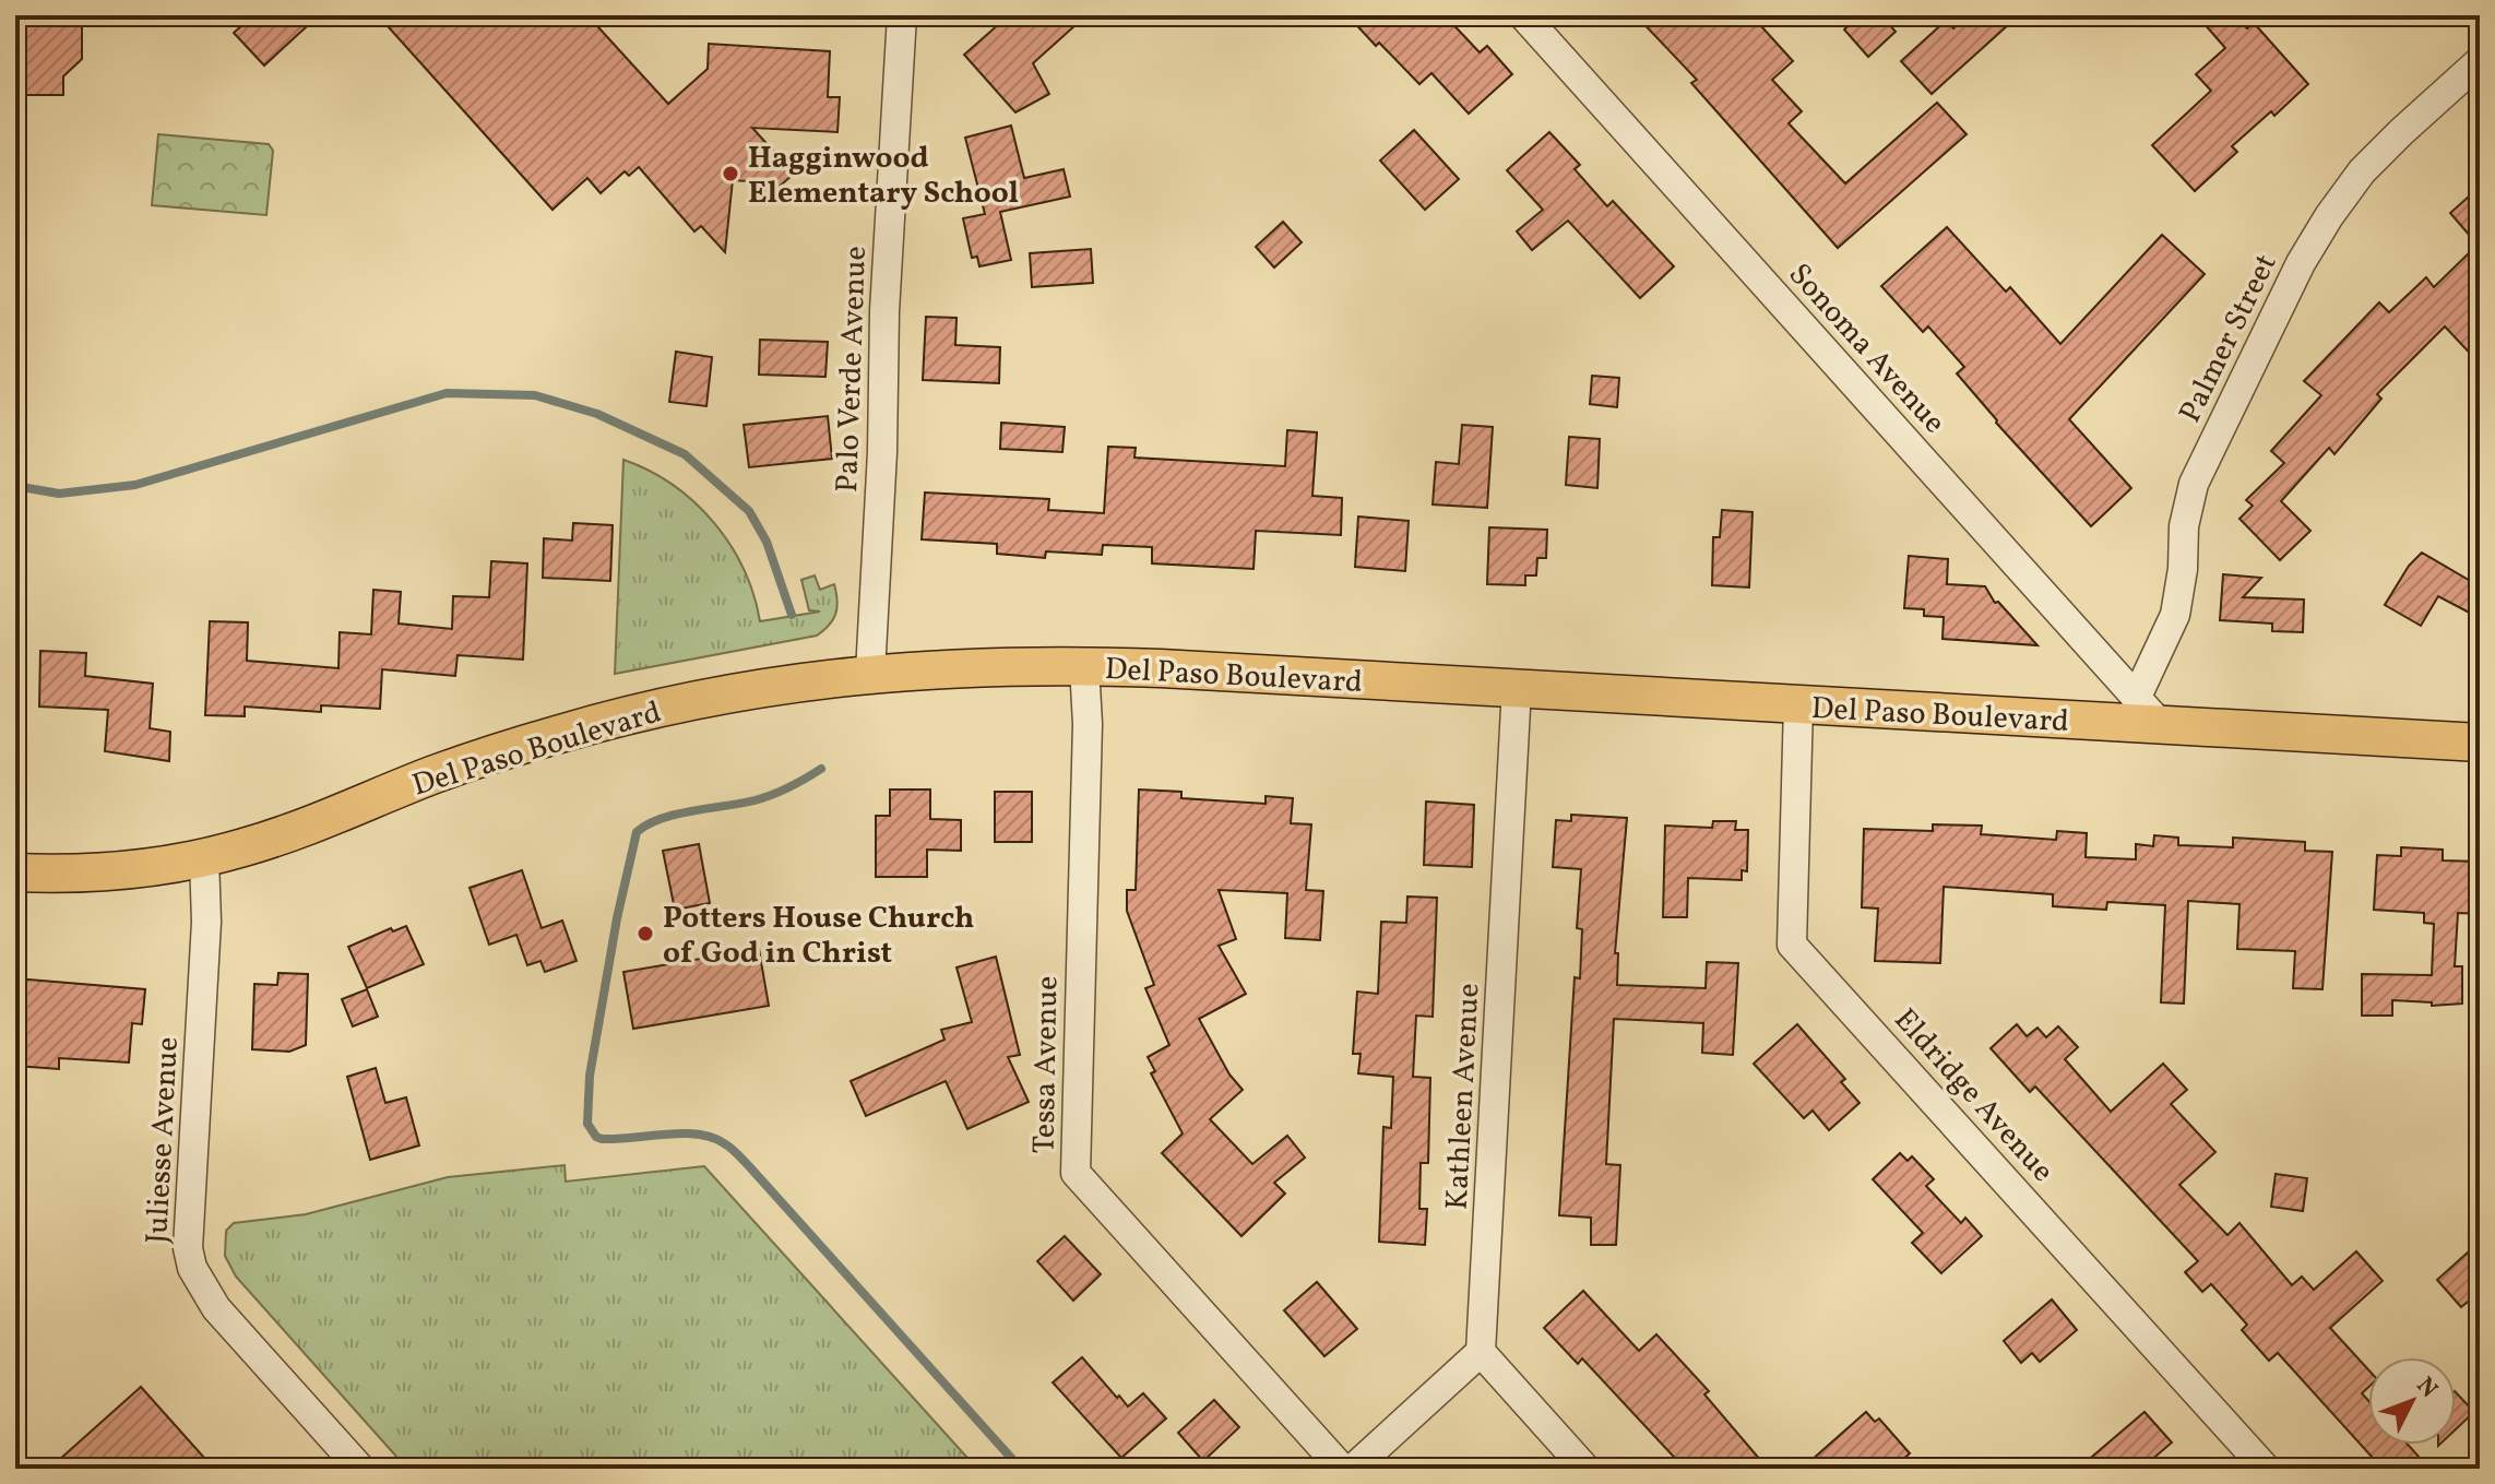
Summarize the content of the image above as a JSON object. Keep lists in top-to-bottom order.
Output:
{
  "streets": {
    "main road": ["Del Paso Boulevard"],
    "street": [
      "Palmer Street",
      "Sonoma Avenue",
      "Palo Verde Avenue",
      "Tessa Avenue",
      "Eldridge Avenue",
      "Kathleen Avenue",
      "Juliesse Avenue"
    ]
  },
  "crossings": [
    ["Palmer Street", "Sonoma Avenue"],
    ["Sonoma Avenue", "Del Paso Boulevard"],
    ["Palo Verde Avenue", "Del Paso Boulevard"],
    ["Del Paso Boulevard", "Tessa Avenue"],
    ["Del Paso Boulevard", "Eldridge Avenue"],
    ["Del Paso Boulevard", "Kathleen Avenue"],
    ["Del Paso Boulevard", "Juliesse Avenue"]
  ],
  "places": ["Hagginwood Elementary School", "Potters House Church of God in Christ"],
  "north": "top right"
}
